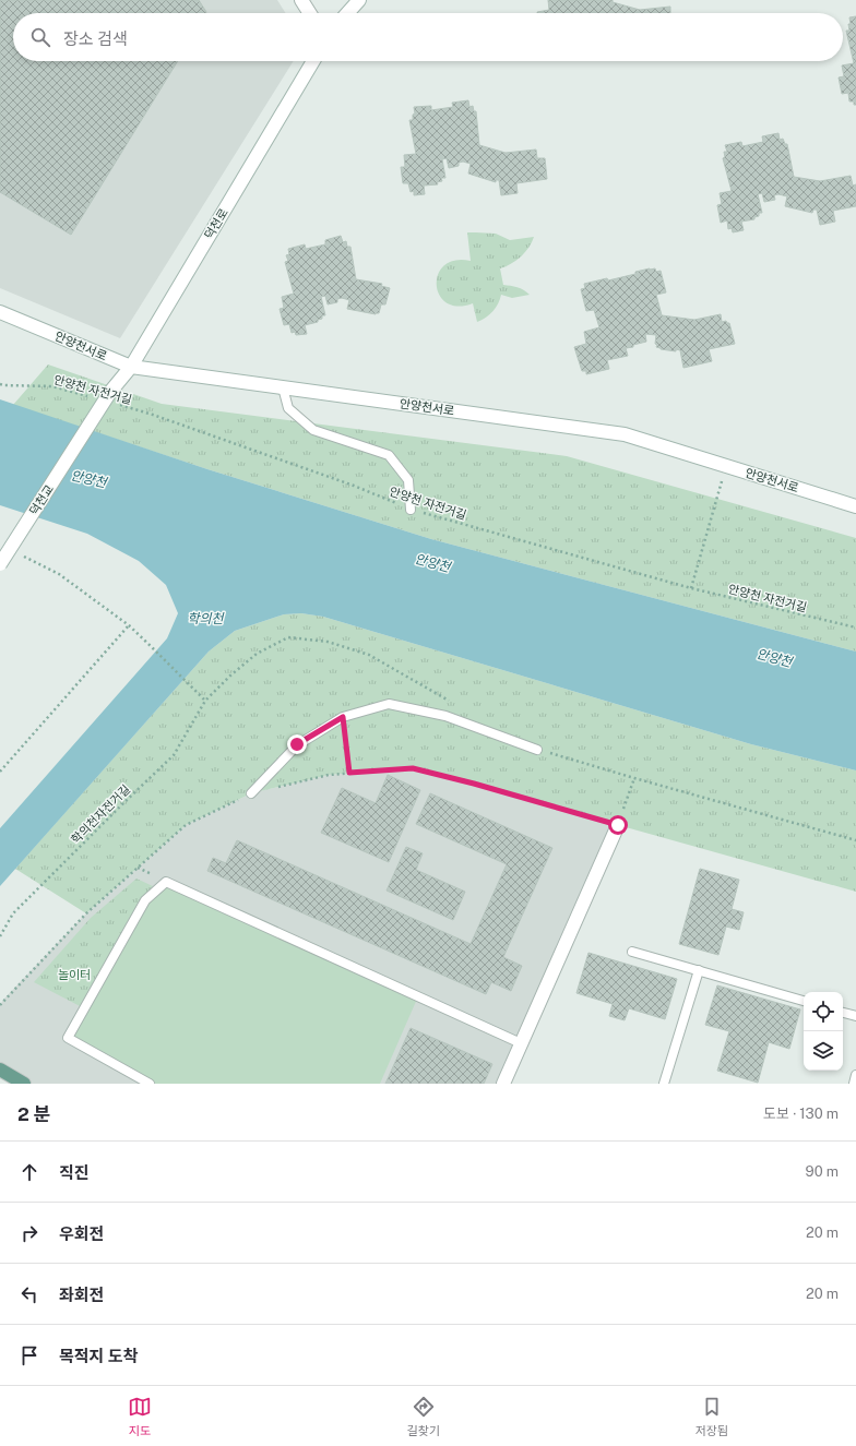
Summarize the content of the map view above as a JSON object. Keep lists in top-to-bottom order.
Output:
{
  "streets": {
    "street": ["덕천로", "안양천서로", "덕천교"],
    "path": ["안양천 자전거길", "학의천자전거길"]
  },
  "crossings": [
    ["덕천로", "안양천서로"],
    ["덕천로", "덕천교"]
  ],
  "water": ["안양천", "학의천"],
  "parks": ["놀이터"],
  "page": {
    "search": "장소 검색",
    "heading": ["2 분", "도보 · 130 m"],
    "list": [
      ["직진", "90 m"],
      ["우회전", "20 m"],
      ["좌회전", "20 m"],
      "목적지 도착"
    ],
    "nav": ["지도", "길찾기", "저장됨"]
  }
}
